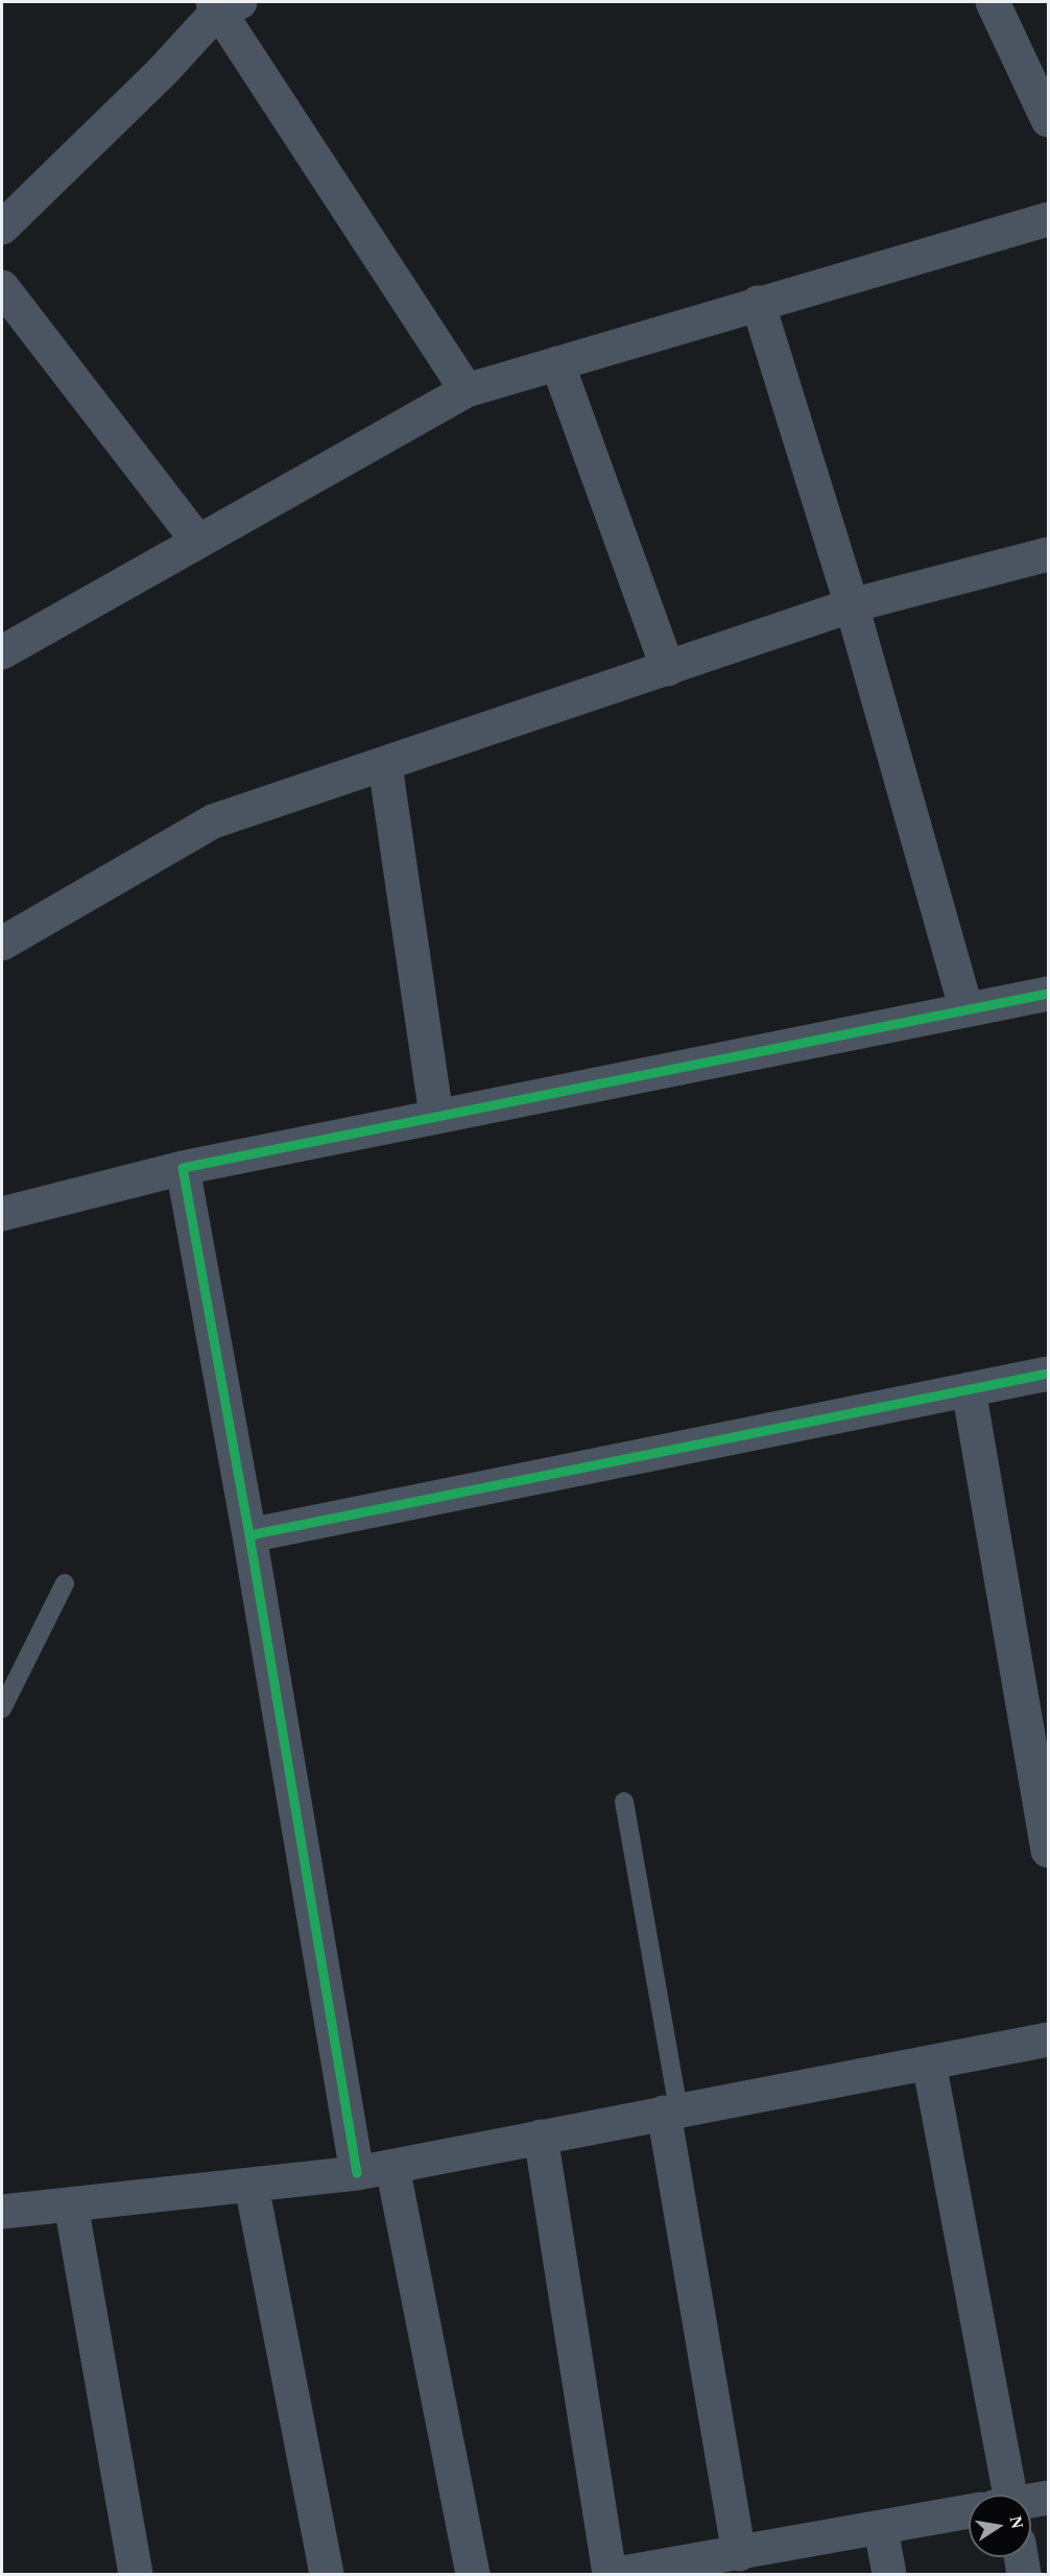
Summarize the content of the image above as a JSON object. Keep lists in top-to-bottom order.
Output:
{
  "north": "right"
}
